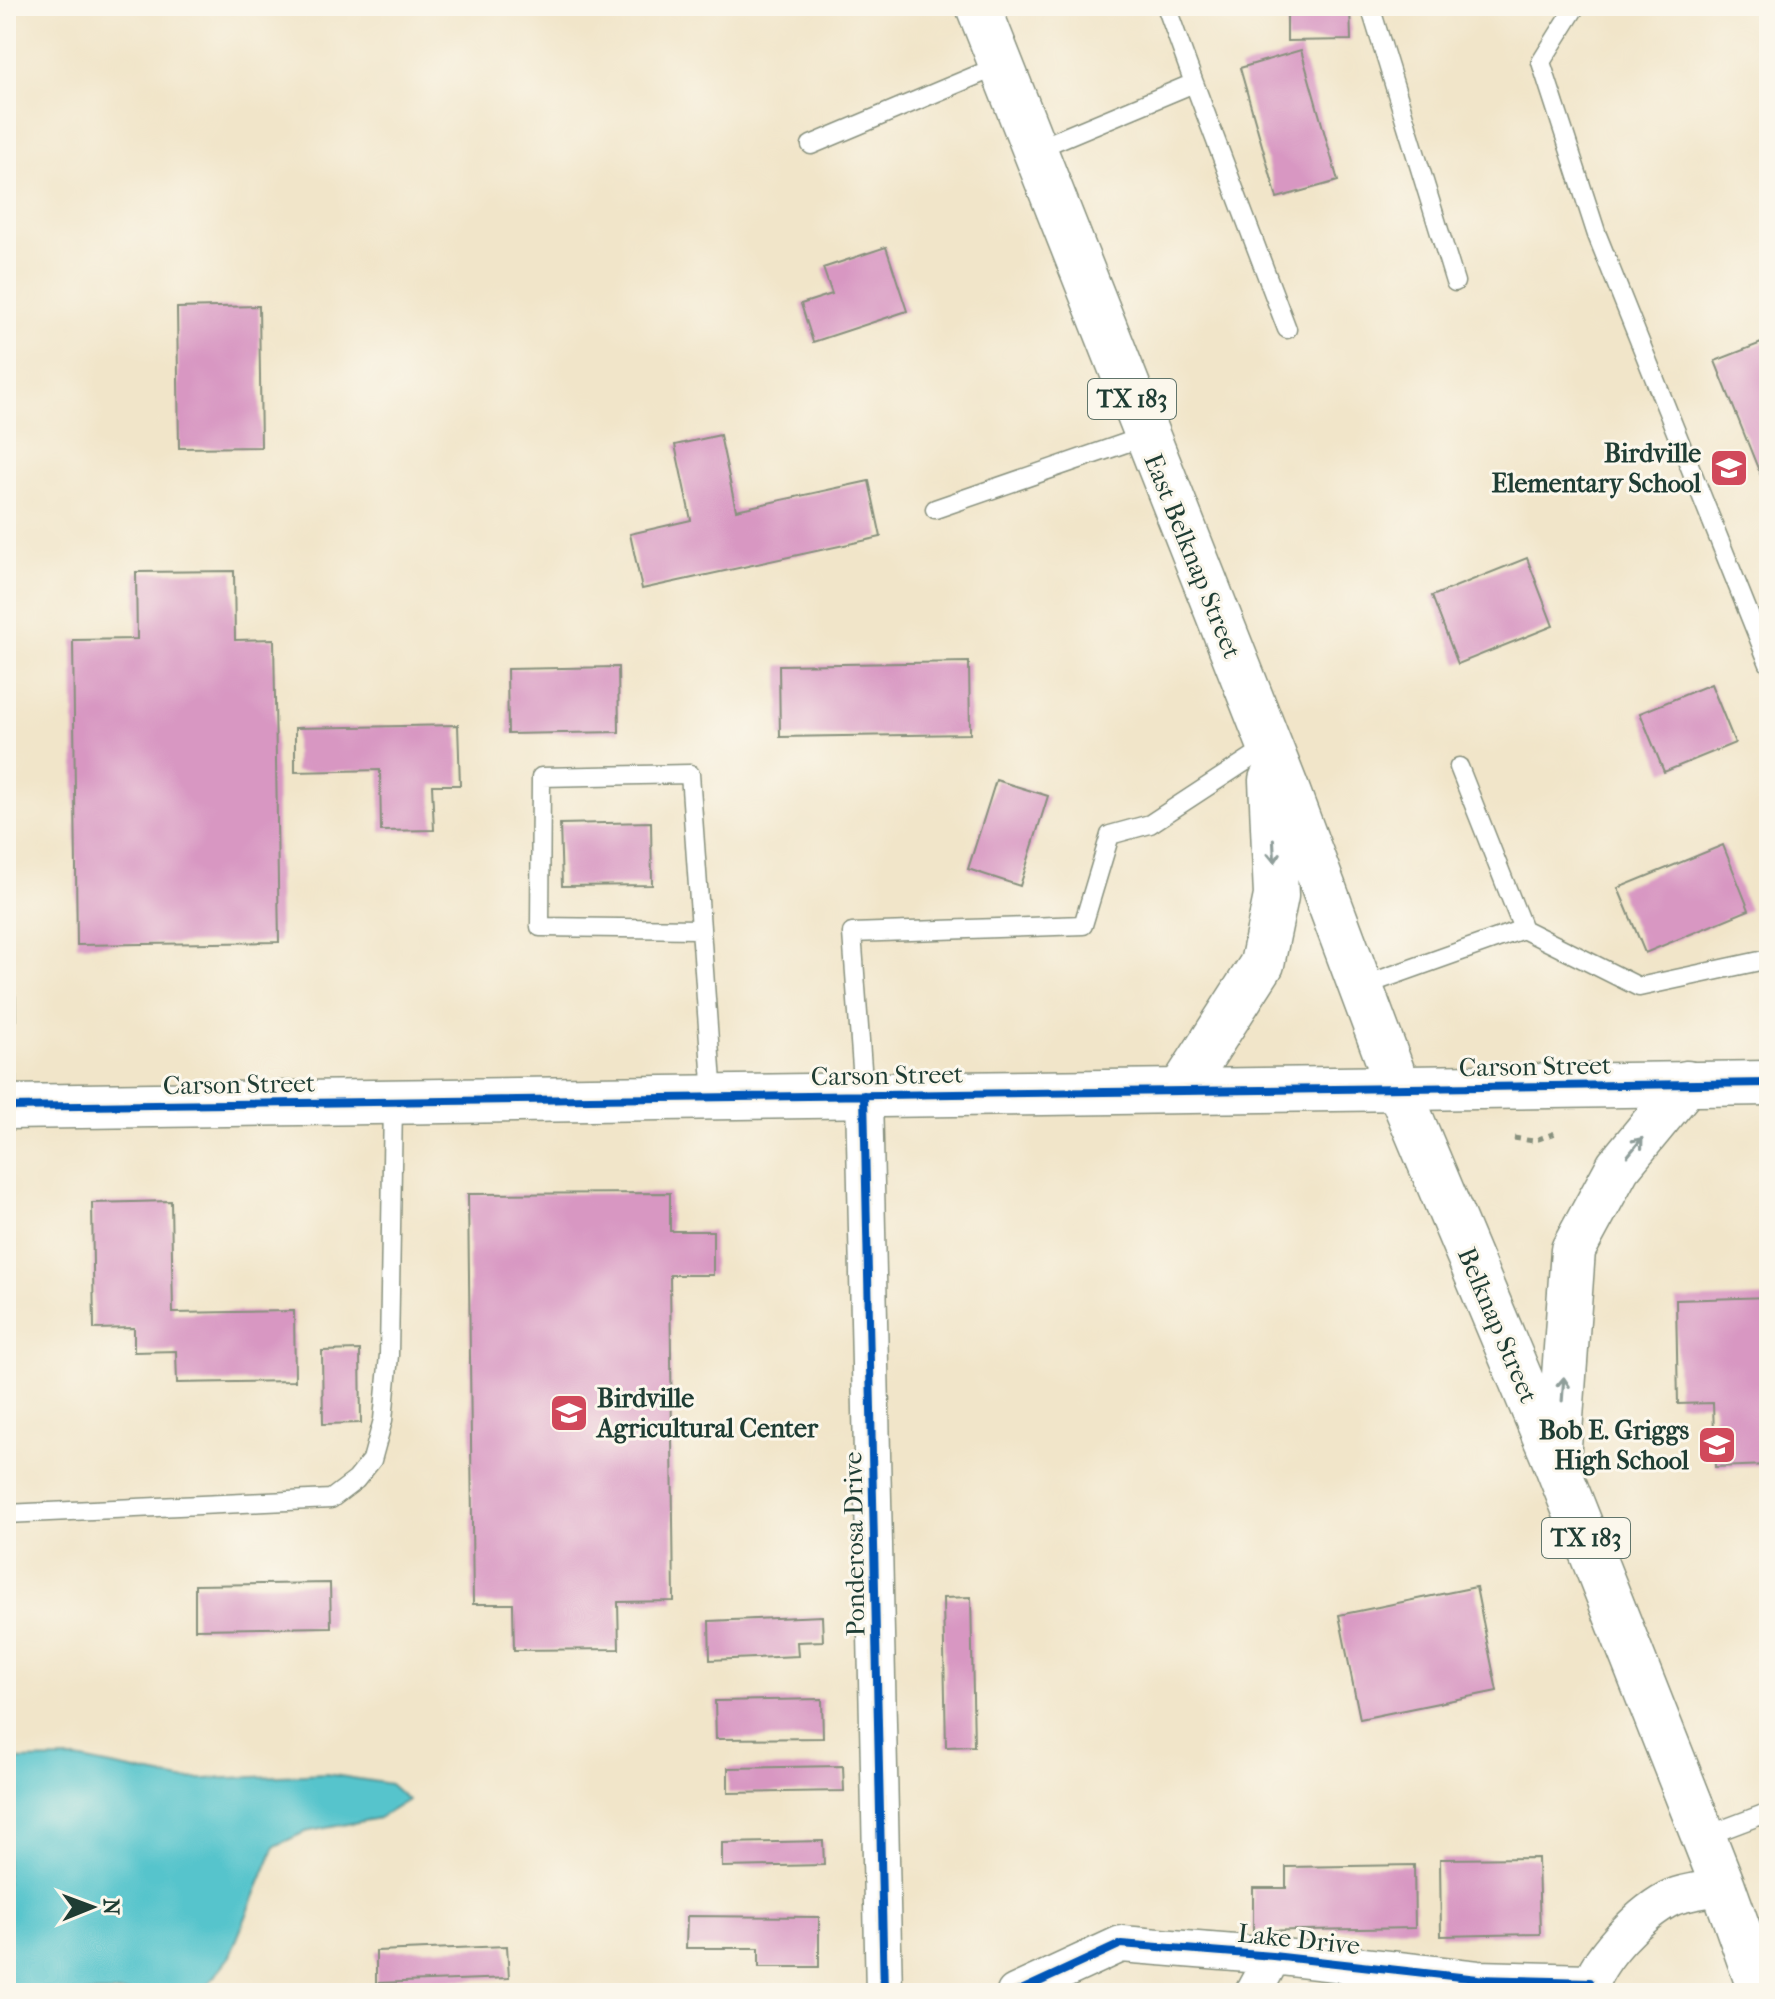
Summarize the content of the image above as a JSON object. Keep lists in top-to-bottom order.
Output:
{
  "streets": {
    "main road": [
      "TX 183",
      "East Belknap Street",
      "Carson Street",
      "Belknap Street"
    ],
    "street": ["Ponderosa Drive", "Lake Drive"]
  },
  "crossings": [
    ["East Belknap Street", "Belknap Street"],
    ["Carson Street", "Belknap Street"],
    ["Carson Street", "Ponderosa Drive"]
  ],
  "places": {
    "school or university": ["Birdville Elementary School", "Birdville Agricultural Center", "Bob E. Griggs High School"]
  },
  "north": "right"
}
